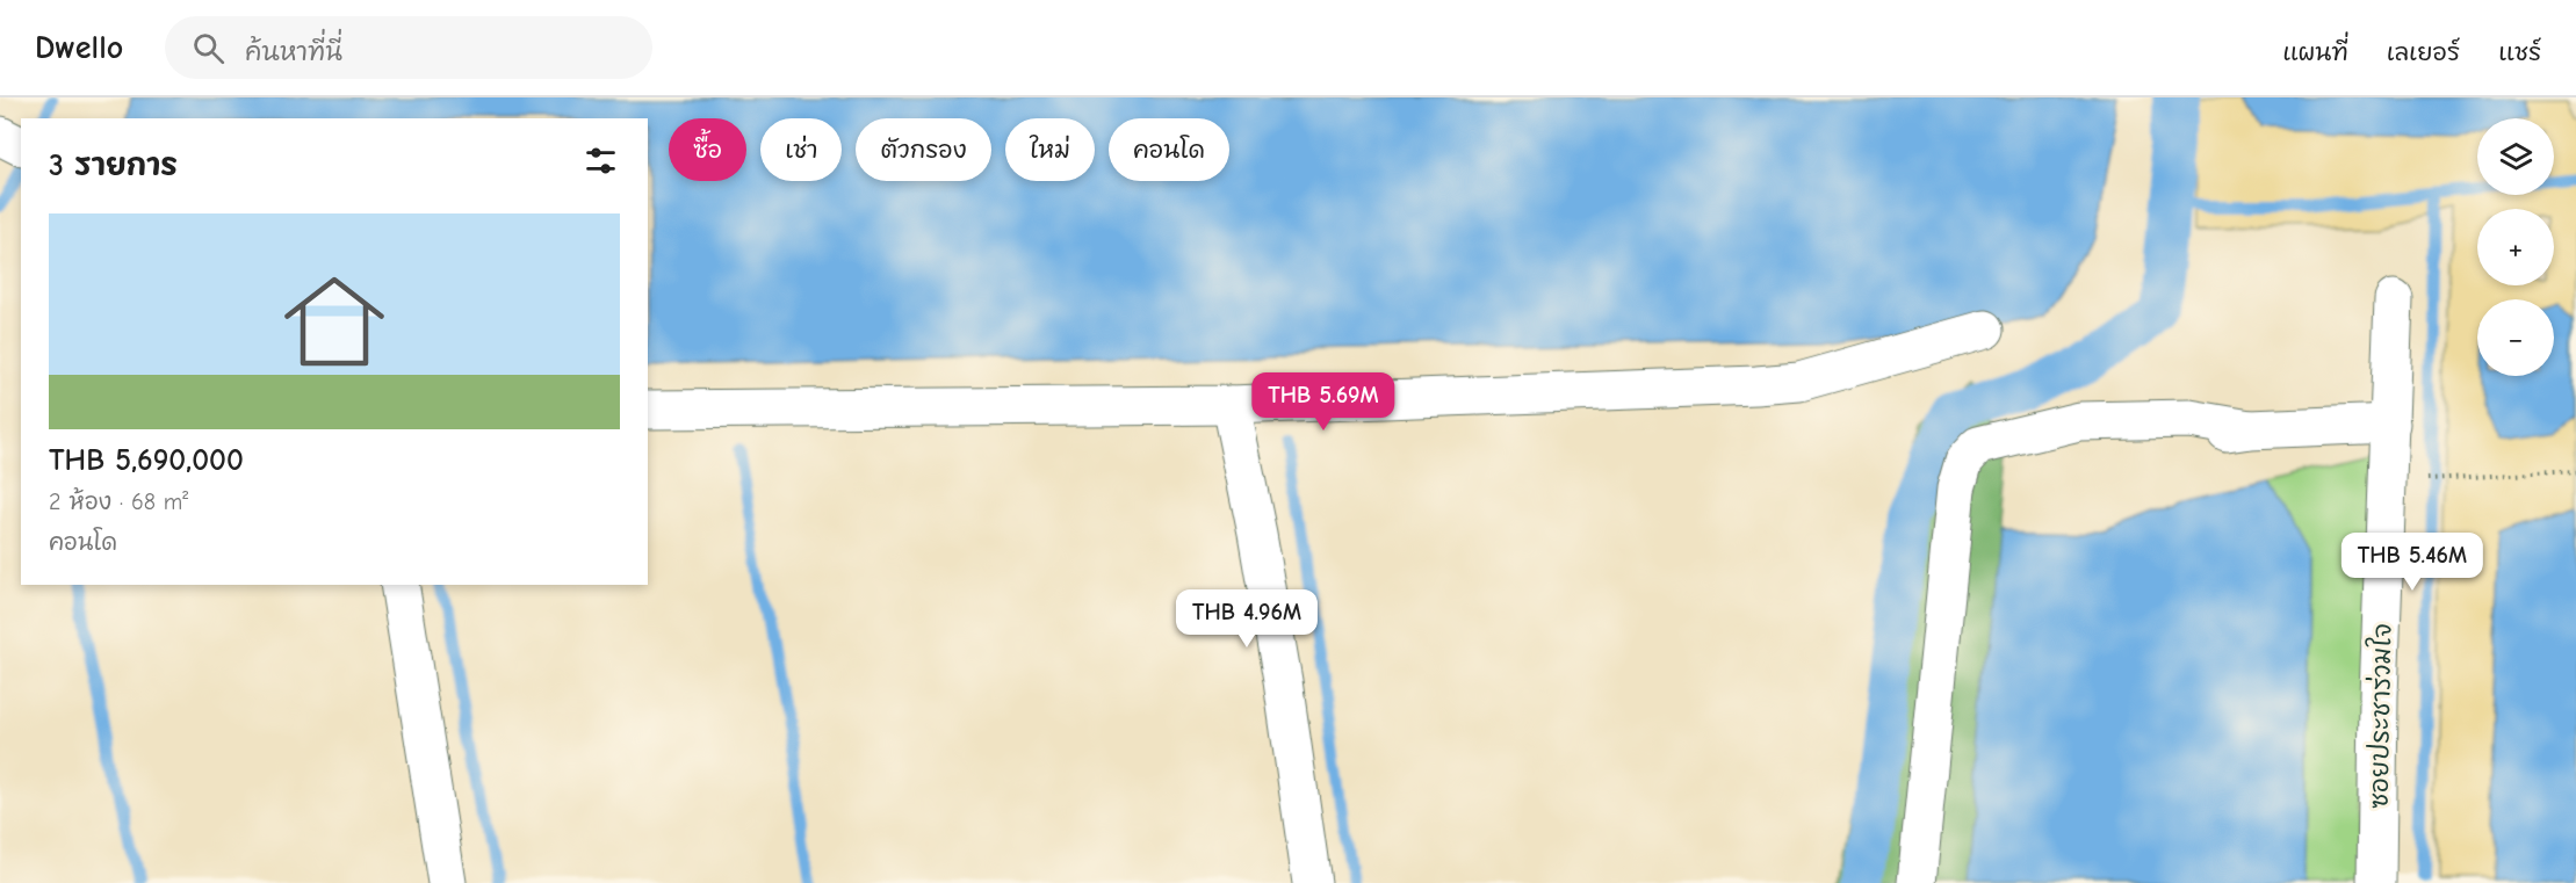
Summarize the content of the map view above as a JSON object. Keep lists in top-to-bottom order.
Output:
{
  "streets": {
    "street": ["ซอยประชาร่วมใจ"]
  },
  "page": {
    "header": "Dwello",
    "search": "ค้นหาที่นี่",
    "nav": ["แผนที่", "เลเยอร์", "แชร์"],
    "map_buttons": ["+", "−"],
    "chip": [
      "ซื้อ",
      "เช่า",
      "ตัวกรอง",
      "ใหม่",
      "คอนโด"
    ],
    "heading": "3 รายการ",
    "list": [
      {
        "name": "THB 5,690,000",
        "note": "2 ห้อง · 68 m² · คอนโด"
      }
    ],
    "price": ["THB 5.69M", "THB 5.46M", "THB 4.96M"]
  }
}
